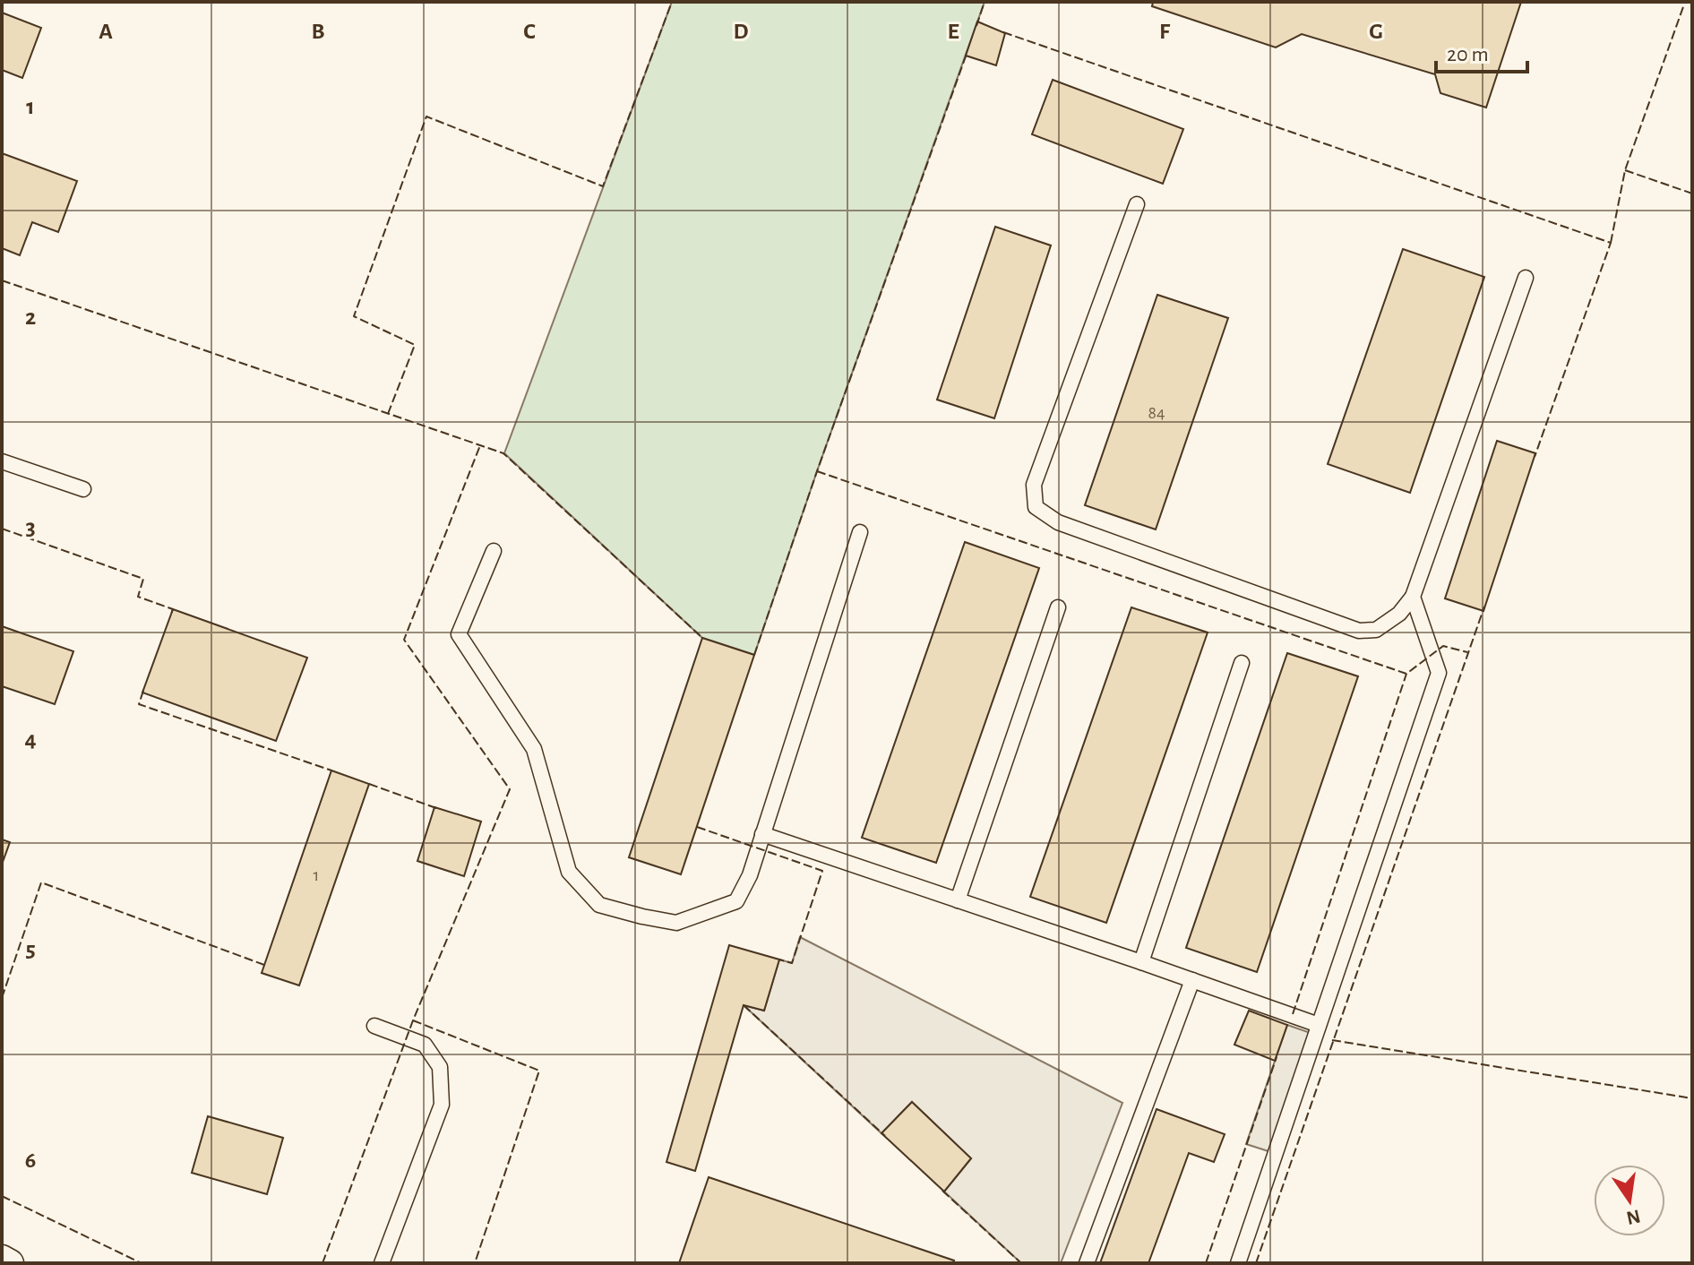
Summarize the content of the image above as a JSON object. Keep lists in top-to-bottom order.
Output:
{
  "house_numbers": ["84", "1"],
  "scale_bar": "20 m",
  "north": "bottom",
  "grid": {
    "columns": [
      "A",
      "B",
      "C",
      "D",
      "E",
      "F",
      "G"
    ],
    "rows": [
      "1",
      "2",
      "3",
      "4",
      "5",
      "6"
    ]
  }
}
